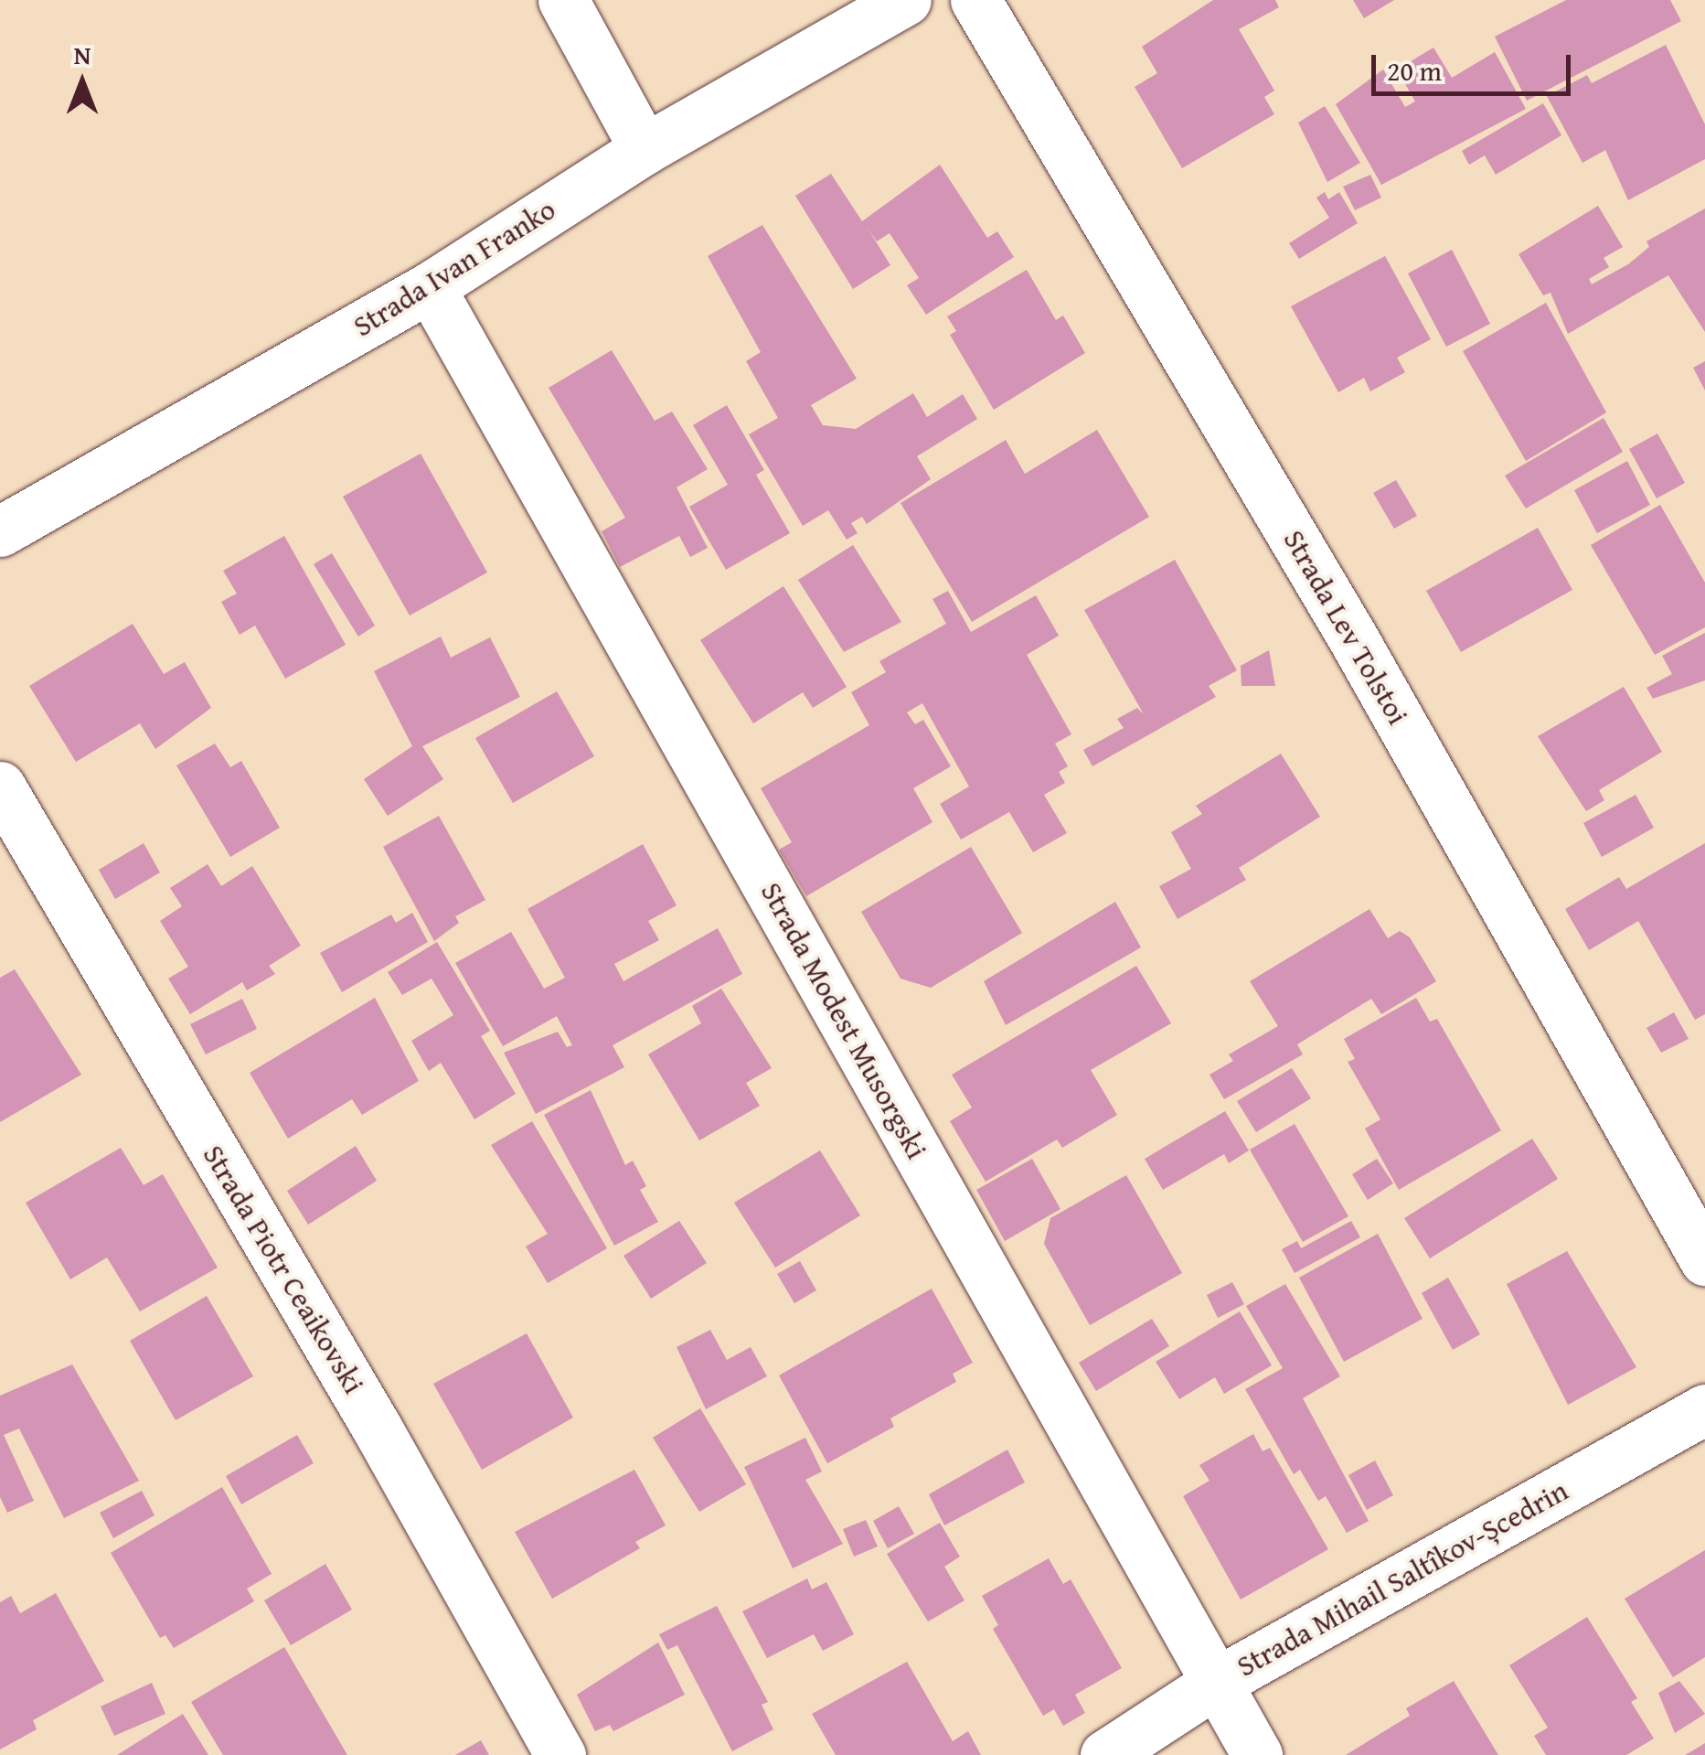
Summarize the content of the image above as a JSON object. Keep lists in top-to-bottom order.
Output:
{
  "streets": {
    "street": [
      "Strada Ivan Franko",
      "Strada Lev Tolstoi",
      "Strada Modest Musorgski",
      "Strada Piotr Ceaikovski",
      "Strada Mihail Saltîkov-Șcedrin"
    ]
  },
  "crossings": [
    ["Strada Ivan Franko", "Strada Modest Musorgski"],
    ["Strada Modest Musorgski", "Strada Mihail Saltîkov-Șcedrin"]
  ],
  "scale_bar": "20 m",
  "north": "top"
}
